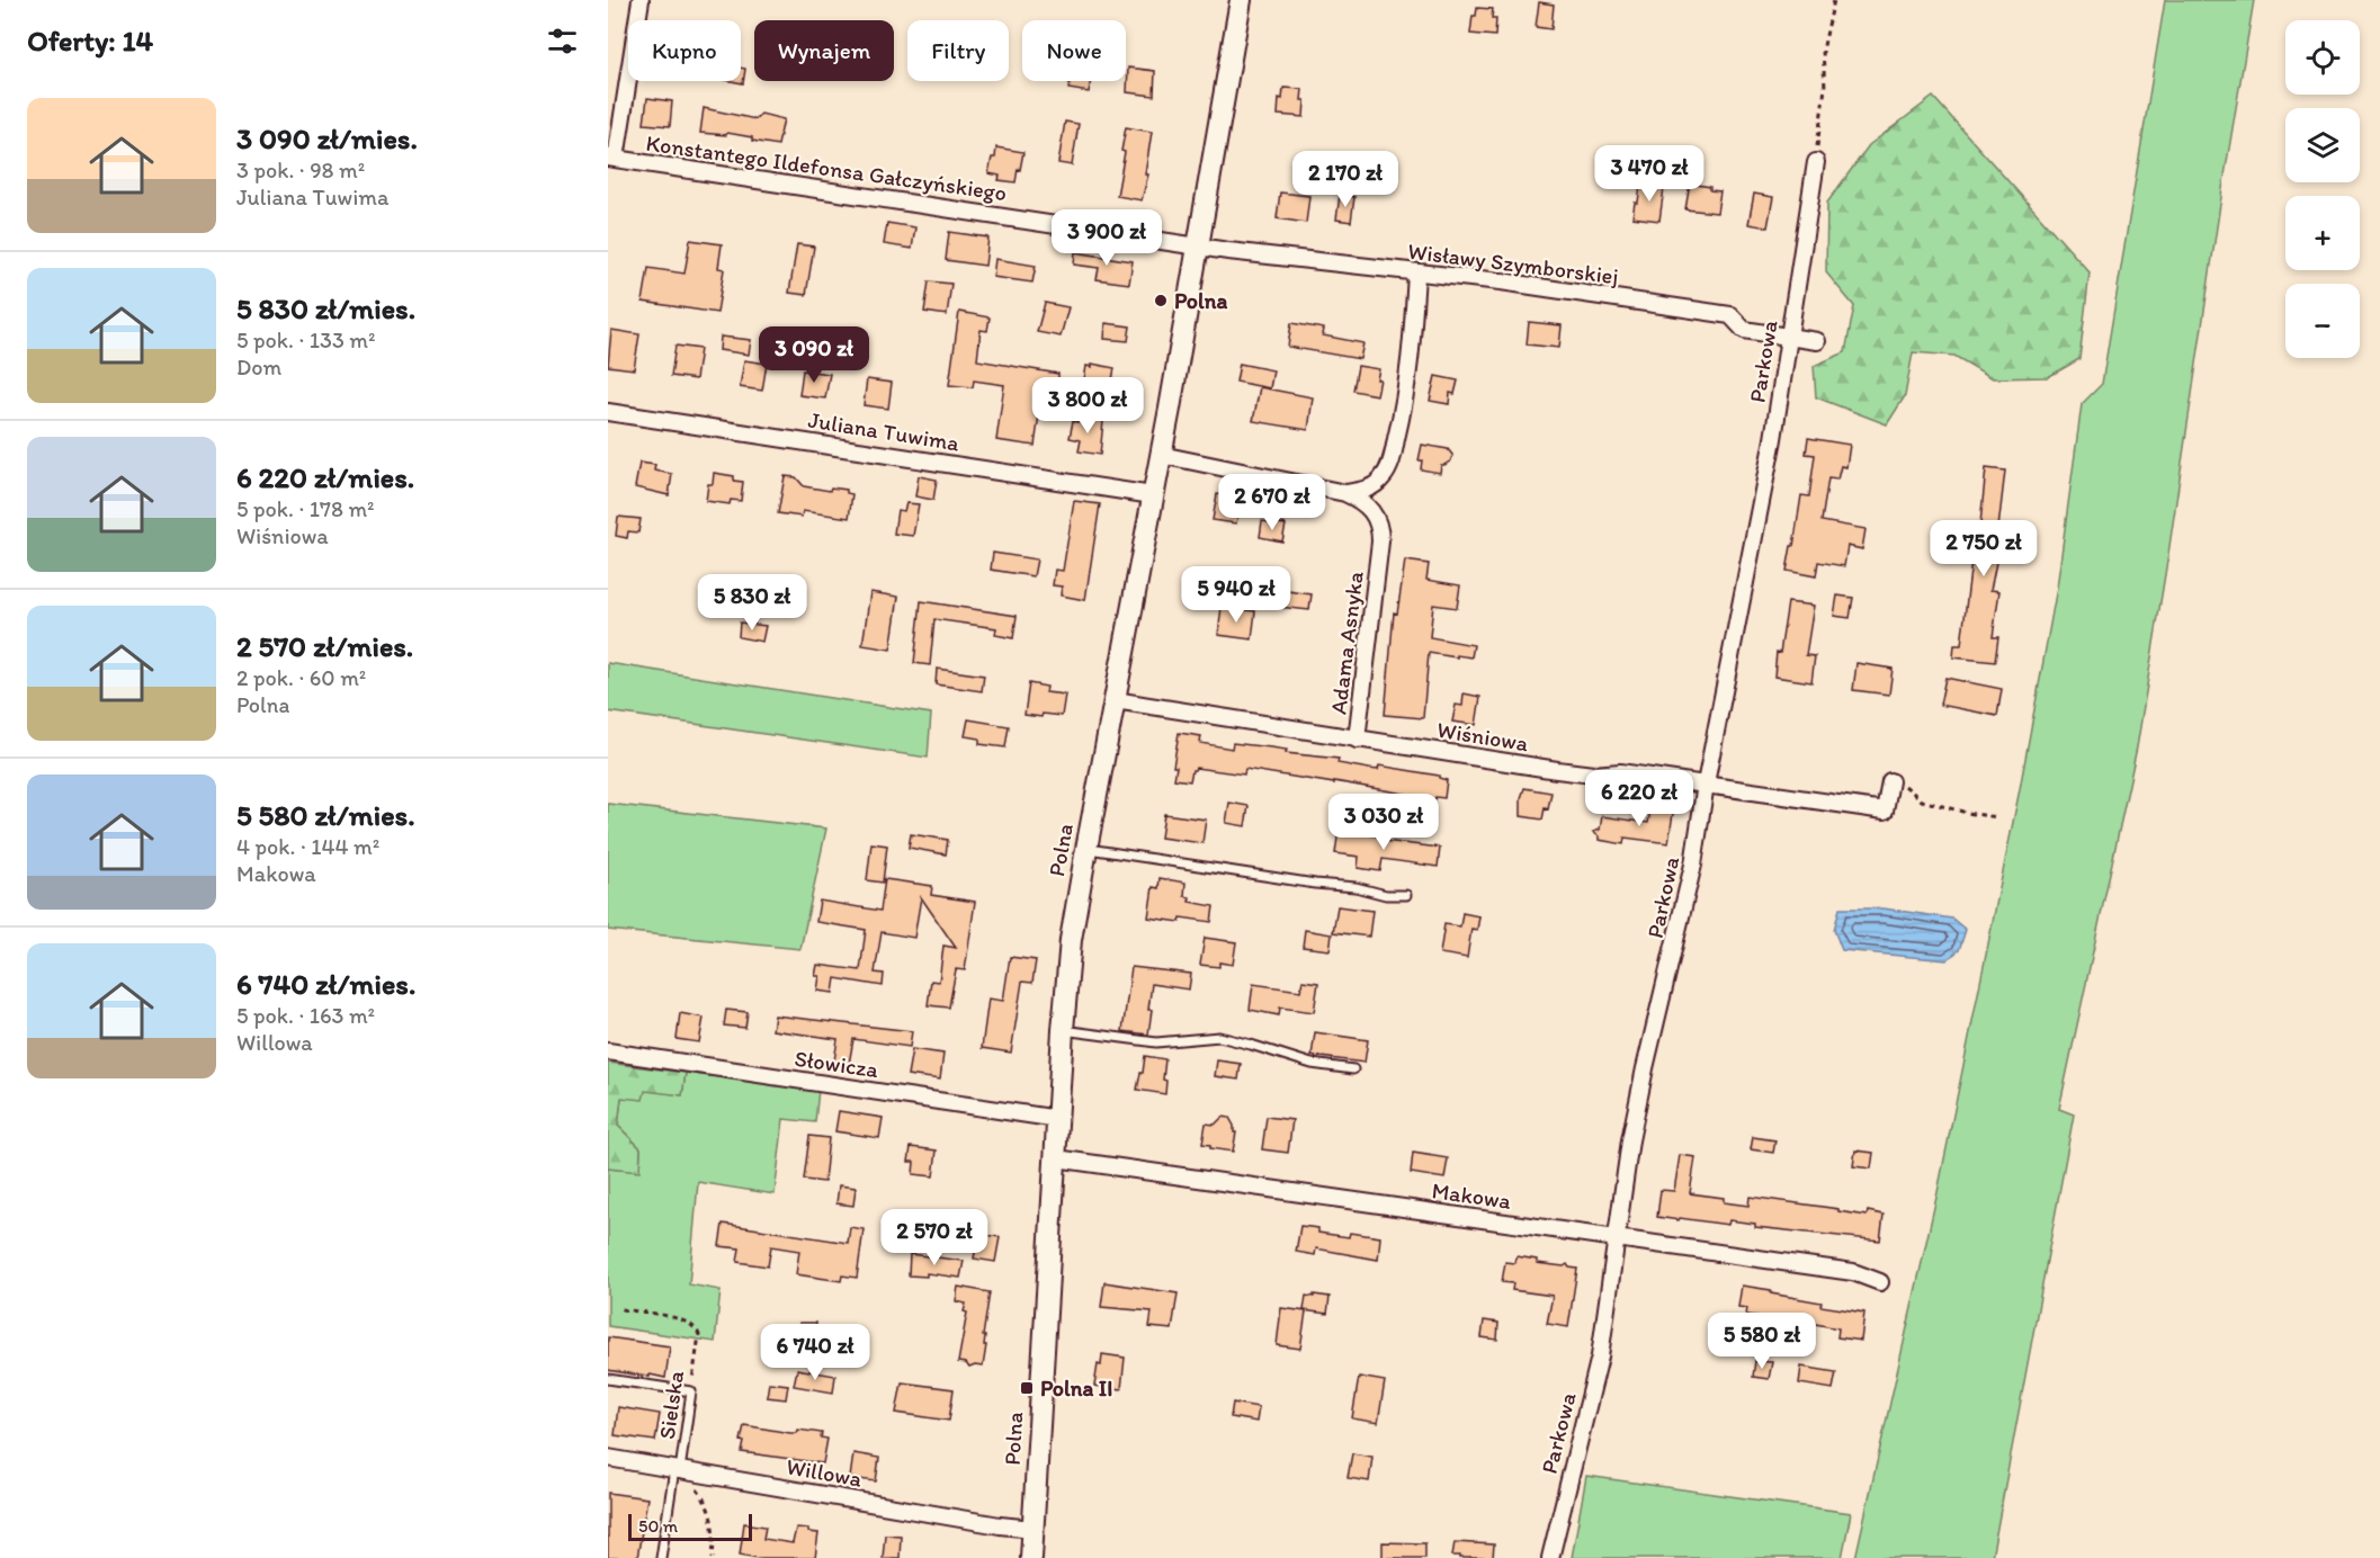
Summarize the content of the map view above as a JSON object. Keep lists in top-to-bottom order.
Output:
{
  "streets": {
    "street": [
      "Konstantego Ildefonsa Gałczyńskiego",
      "Wisławy Szymborskiej",
      "Parkowa",
      "Juliana Tuwima",
      "Adama Asnyka",
      "Wiśniowa",
      "Polna",
      "Słowicza",
      "Makowa",
      "Willowa"
    ],
    "lane": ["Sielska"]
  },
  "crossings": [
    ["Konstantego Ildefonsa Gałczyńskiego", "Wisławy Szymborskiej"],
    ["Konstantego Ildefonsa Gałczyńskiego", "Polna"],
    ["Wisławy Szymborskiej", "Parkowa"],
    ["Wisławy Szymborskiej", "Polna"],
    ["Parkowa", "Wiśniowa"],
    ["Parkowa", "Makowa"],
    ["Juliana Tuwima", "Polna"],
    ["Adama Asnyka", "Wiśniowa"],
    ["Wiśniowa", "Polna"],
    ["Polna", "Słowicza"],
    ["Polna", "Makowa"],
    ["Polna", "Willowa"],
    ["Sielska", "Willowa"]
  ],
  "places": {
    "other": ["Polna"],
    "transit": ["Polna II"]
  },
  "scale_bar": "50 m",
  "page": {
    "heading": "Oferty: 14",
    "map_buttons": ["+", "−"],
    "chip": [
      "Kupno",
      "Wynajem",
      "Filtry",
      "Nowe"
    ],
    "list": [
      {
        "name": "3 090 zł/mies.",
        "note": "3 pok. · 98 m² · Juliana Tuwima"
      },
      {
        "name": "5 830 zł/mies.",
        "note": "5 pok. · 133 m² · Dom"
      },
      {
        "name": "6 220 zł/mies.",
        "note": "5 pok. · 178 m² · Wiśniowa"
      },
      {
        "name": "2 570 zł/mies.",
        "note": "2 pok. · 60 m² · Polna"
      },
      {
        "name": "5 580 zł/mies.",
        "note": "4 pok. · 144 m² · Makowa"
      },
      {
        "name": "6 740 zł/mies.",
        "note": "5 pok. · 163 m² · Willowa"
      }
    ],
    "price": [
      "3 470 zł",
      "2 170 zł",
      "3 900 zł",
      "3 090 zł",
      "3 800 zł",
      "2 670 zł",
      "2 750 zł",
      "5 940 zł",
      "5 830 zł",
      "6 220 zł",
      "3 030 zł",
      "2 570 zł",
      "5 580 zł",
      "6 740 zł"
    ],
    "scale": "50 m"
  }
}
